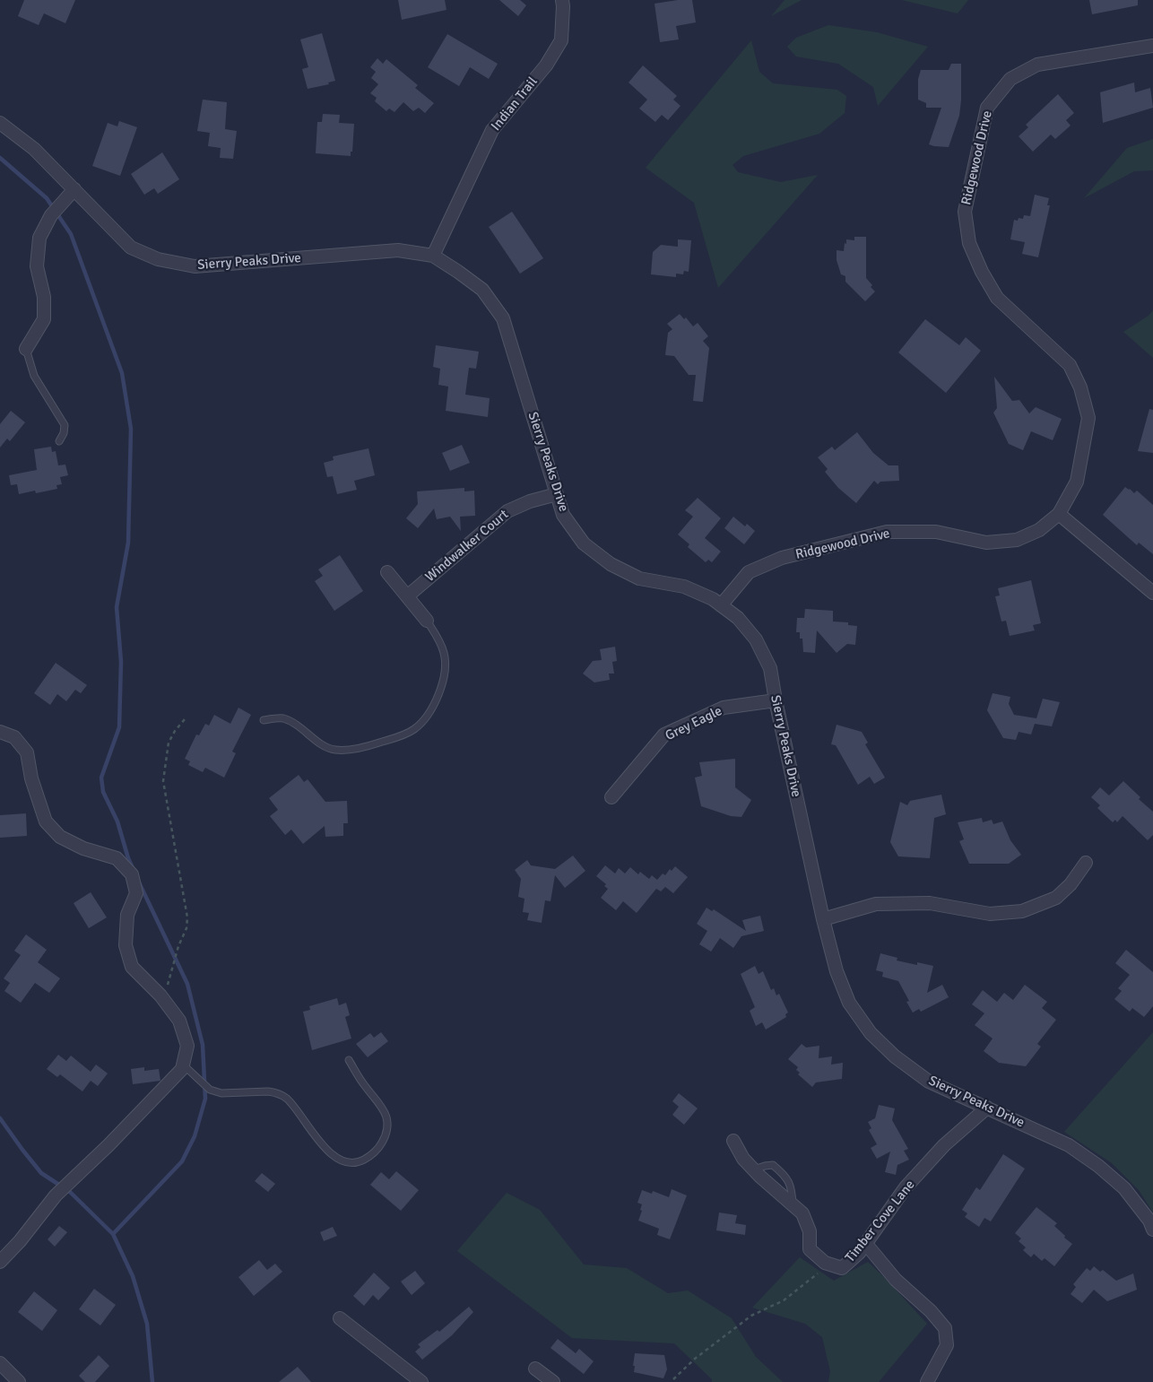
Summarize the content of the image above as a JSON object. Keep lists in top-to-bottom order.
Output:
{
  "streets": {
    "street": [
      "Indian Trail",
      "Ridgewood Drive",
      "Sierry Peaks Drive",
      "Windwalker Court",
      "Grey Eagle",
      "Timber Cove Lane"
    ]
  },
  "crossings": [
    ["Indian Trail", "Sierry Peaks Drive"],
    ["Ridgewood Drive", "Sierry Peaks Drive"],
    ["Sierry Peaks Drive", "Windwalker Court"],
    ["Sierry Peaks Drive", "Grey Eagle"],
    ["Sierry Peaks Drive", "Timber Cove Lane"]
  ]
}
